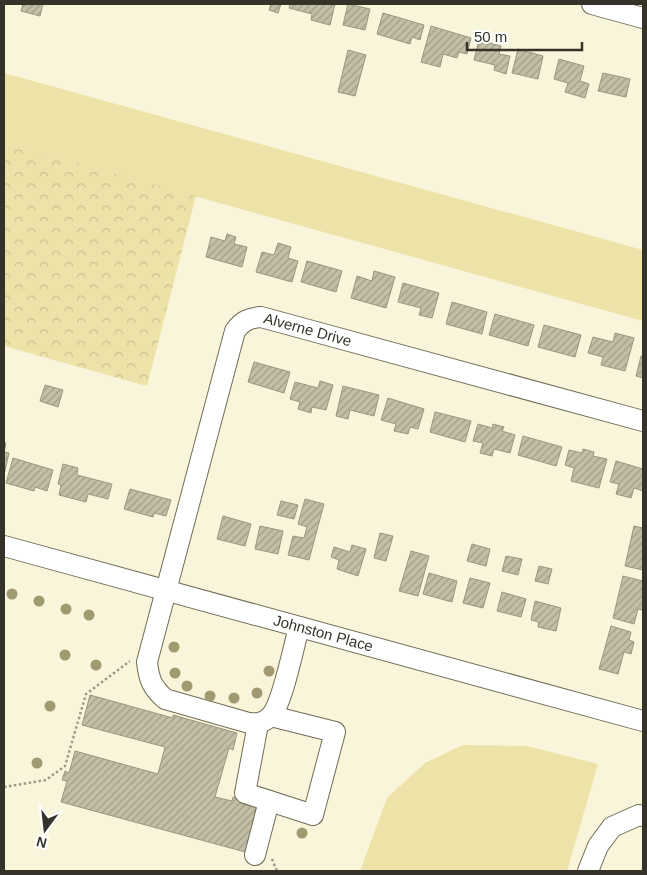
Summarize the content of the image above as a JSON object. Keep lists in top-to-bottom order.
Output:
{
  "streets": {
    "street": ["Alverne Drive", "Johnston Place"]
  },
  "crossings": [
    ["Alverne Drive", "Johnston Place"]
  ],
  "scale_bar": "50 m",
  "north": "bottom"
}
